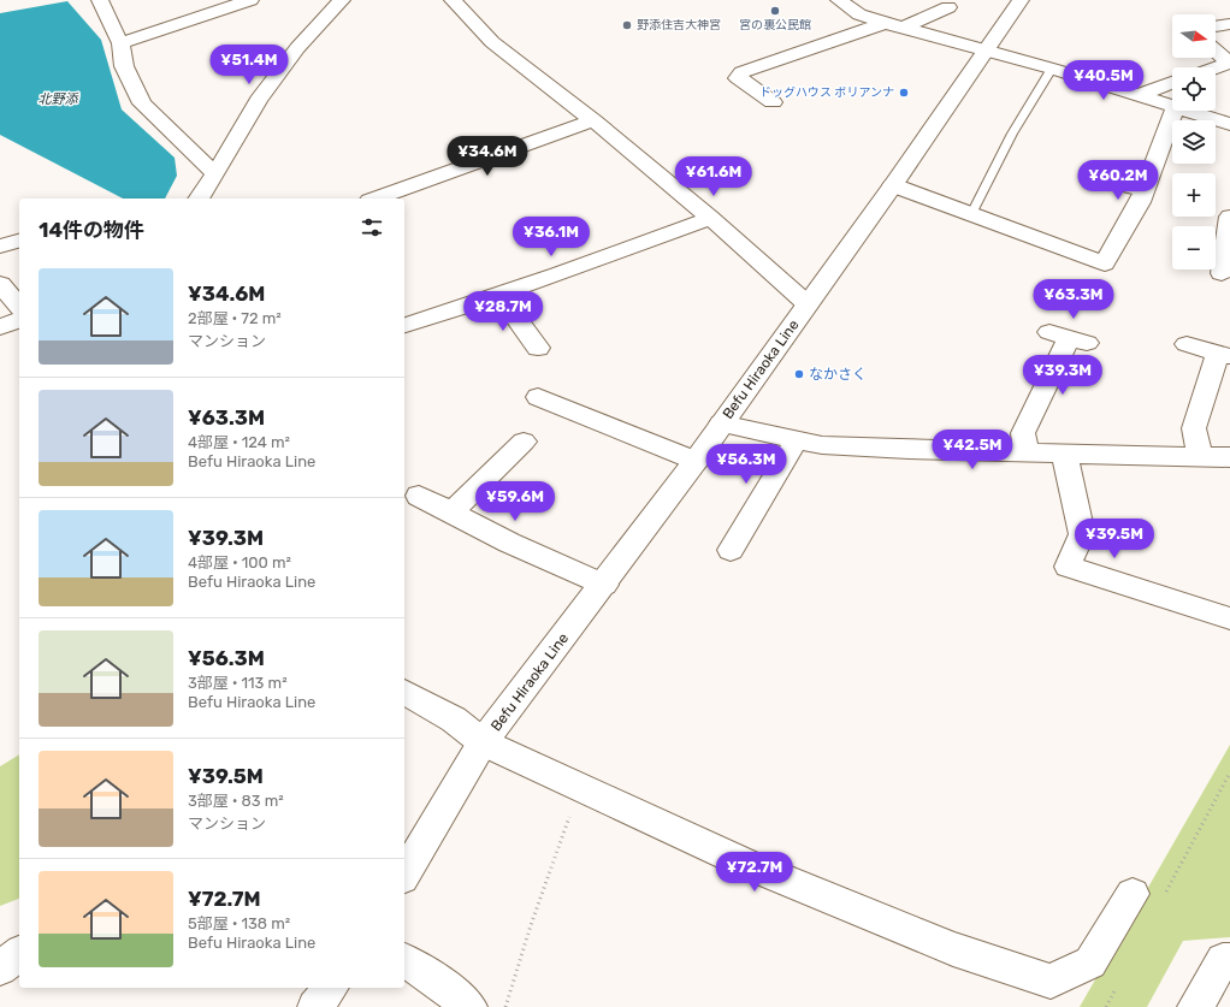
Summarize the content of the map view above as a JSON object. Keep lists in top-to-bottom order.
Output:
{
  "streets": {
    "street": ["Befu Hiraoka Line"]
  },
  "water": ["北野添"],
  "places": [
    "宮の裏公民館",
    "野添住吉大神宮",
    "ドッグハウス ポリアンナ",
    "なかさく"
  ],
  "north": "right",
  "page": {
    "map_buttons": ["+", "−"],
    "price": [
      "¥51.4M",
      "¥40.5M",
      "¥34.6M",
      "¥61.6M",
      "¥60.2M",
      "¥36.1M",
      "¥63.3M",
      "¥28.7M",
      "¥39.3M",
      "¥42.5M",
      "¥56.3M",
      "¥59.6M",
      "¥39.5M",
      "¥72.7M"
    ],
    "heading": "14件の物件",
    "list": [
      {
        "name": "¥34.6M",
        "note": "2部屋 · 72 m² · マンション"
      },
      {
        "name": "¥63.3M",
        "note": "4部屋 · 124 m² · Befu Hiraoka Line"
      },
      {
        "name": "¥39.3M",
        "note": "4部屋 · 100 m² · Befu Hiraoka Line"
      },
      {
        "name": "¥56.3M",
        "note": "3部屋 · 113 m² · Befu Hiraoka Line"
      },
      {
        "name": "¥39.5M",
        "note": "3部屋 · 83 m² · マンション"
      },
      {
        "name": "¥72.7M",
        "note": "5部屋 · 138 m² · Befu Hiraoka Line"
      }
    ]
  }
}
